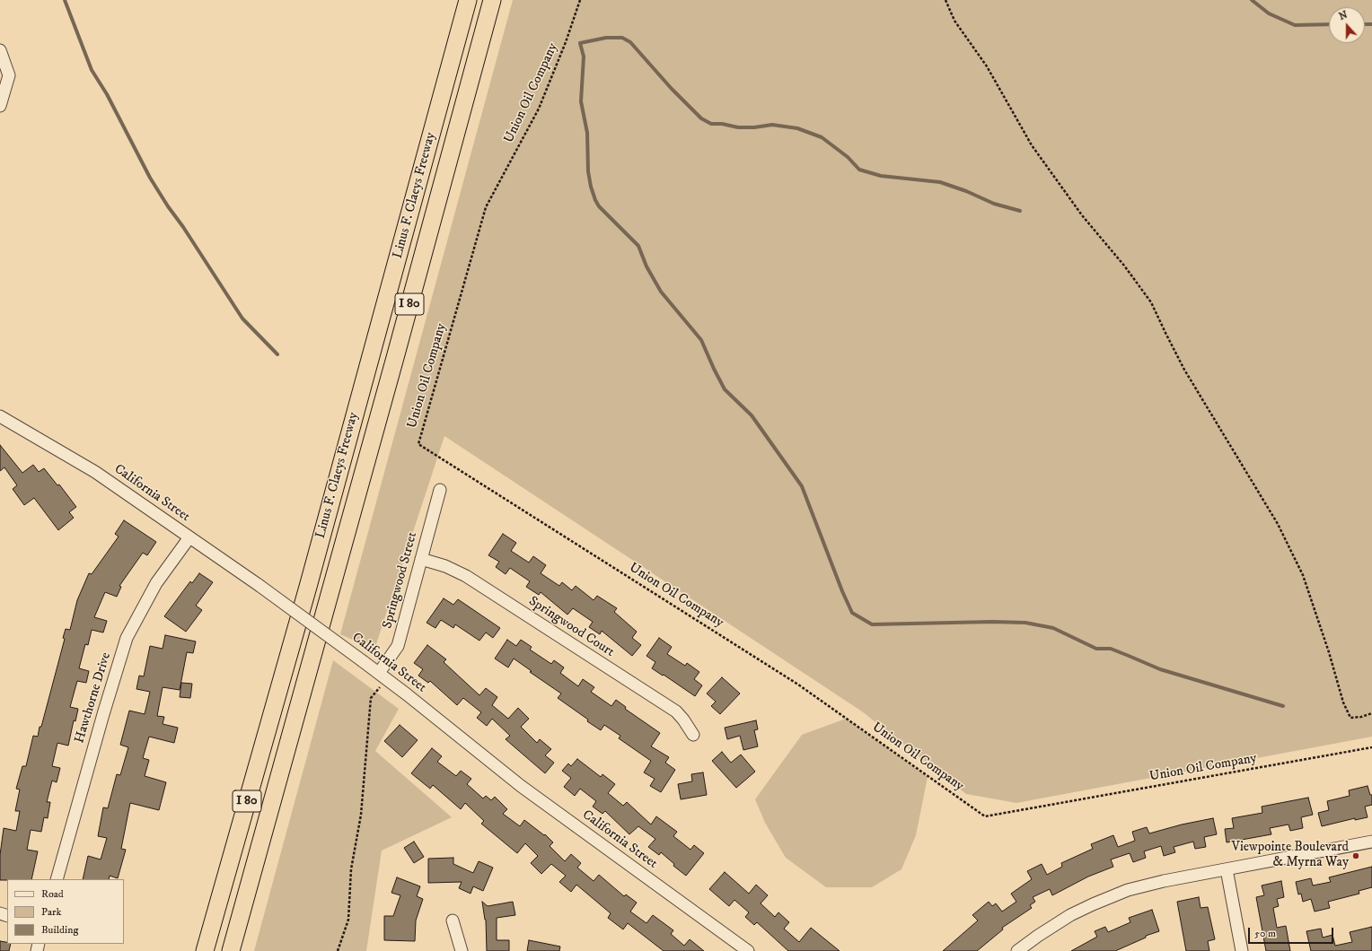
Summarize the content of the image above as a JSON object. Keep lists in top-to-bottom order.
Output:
{
  "streets": {
    "highway": ["Linus F. Claeys Freeway", "I 80"],
    "street": [
      "California Street",
      "Springwood Street",
      "Springwood Court",
      "Hawthorne Drive"
    ],
    "path": ["Union Oil Company"]
  },
  "crossings": [
    ["California Street", "Springwood Street"],
    ["California Street", "Hawthorne Drive"],
    ["Springwood Street", "Springwood Court"]
  ],
  "places": ["Viewpointe Boulevard & Myrna Way"],
  "legend": ["Road", "Park", "Building"],
  "scale_bar": "50 m",
  "north": "top"
}
